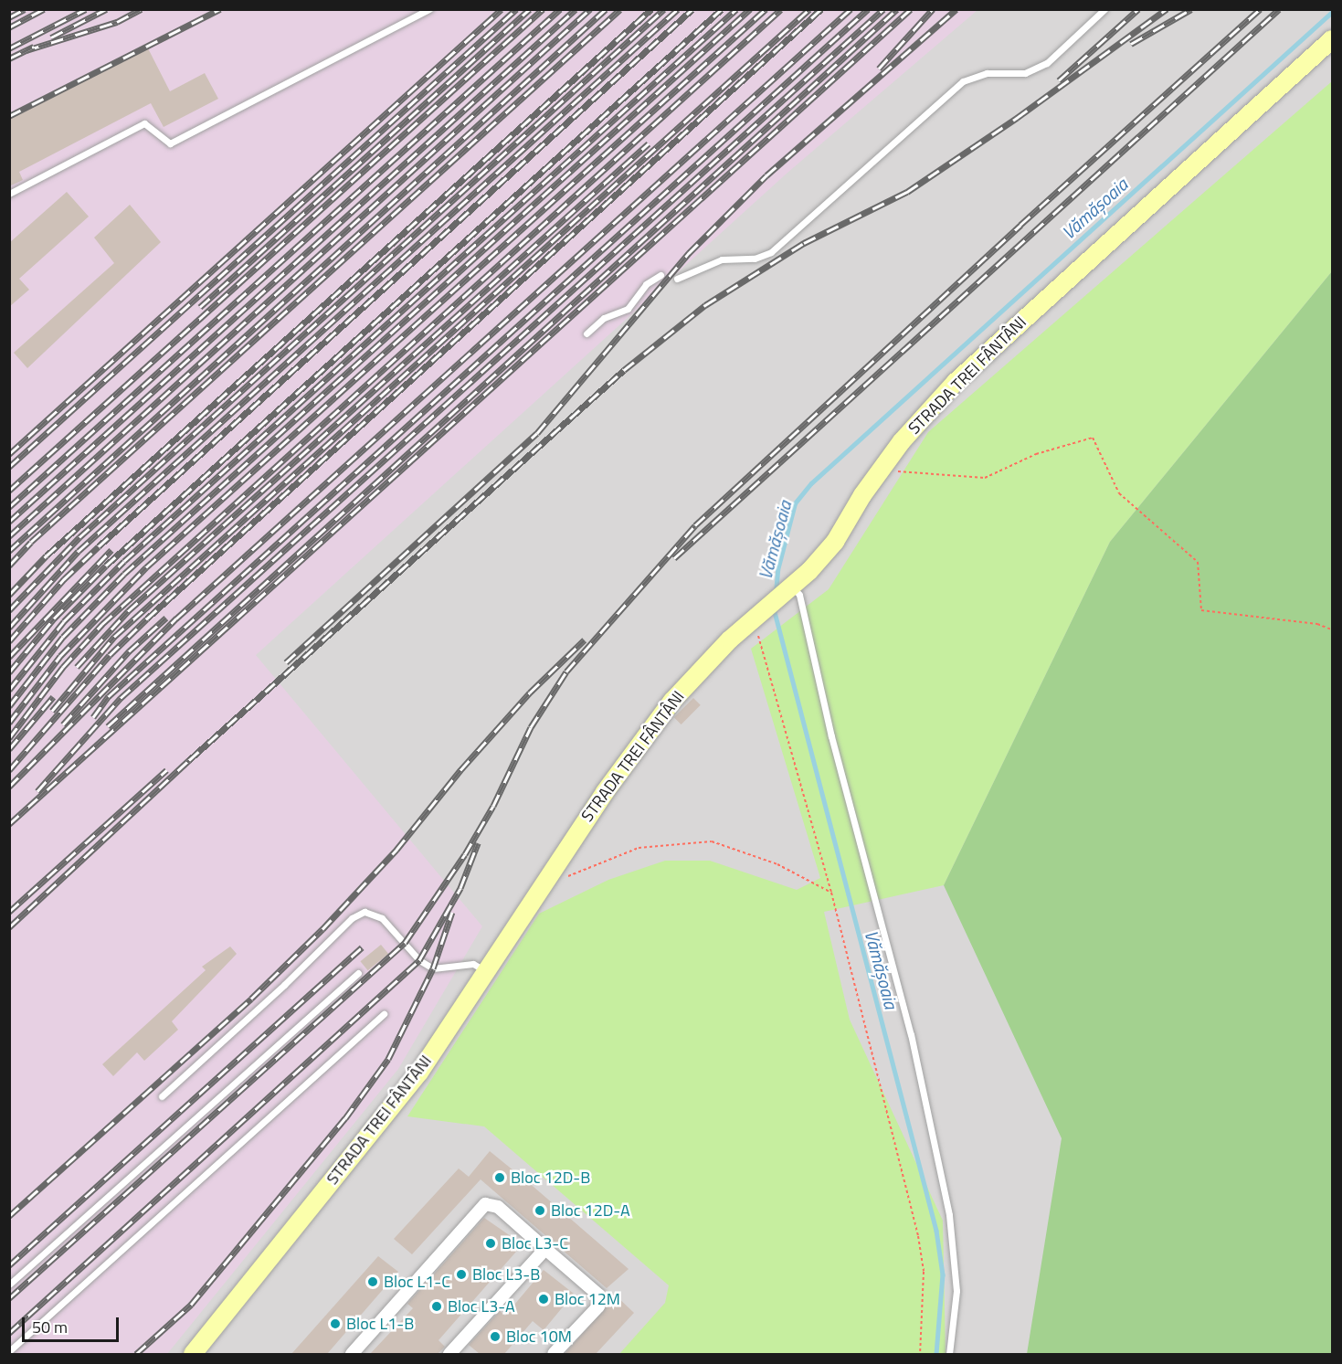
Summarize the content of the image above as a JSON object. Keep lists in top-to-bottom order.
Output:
{
  "streets": {
    "main road": ["STRADA TREI FÂNTÂNI"]
  },
  "water": ["Vămășoaia"],
  "places": [
    "Bloc 12D-B",
    "Bloc 12D-A",
    "Bloc L3-C",
    "Bloc L3-B",
    "Bloc L1-C",
    "Bloc 12M",
    "Bloc L3-A",
    "Bloc L1-B",
    "Bloc 10M"
  ],
  "scale_bar": "50 m"
}
